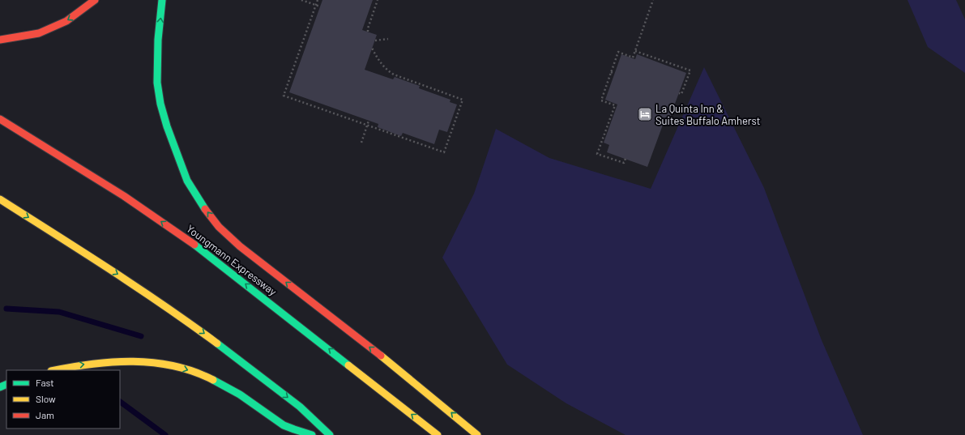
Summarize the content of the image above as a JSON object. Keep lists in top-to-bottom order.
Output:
{
  "streets": {
    "highway": ["Youngmann Expressway"]
  },
  "places": {
    "hotel": ["La Quinta Inn & Suites Buffalo Amherst"]
  },
  "legend": ["Fast", "Slow", "Jam"]
}
